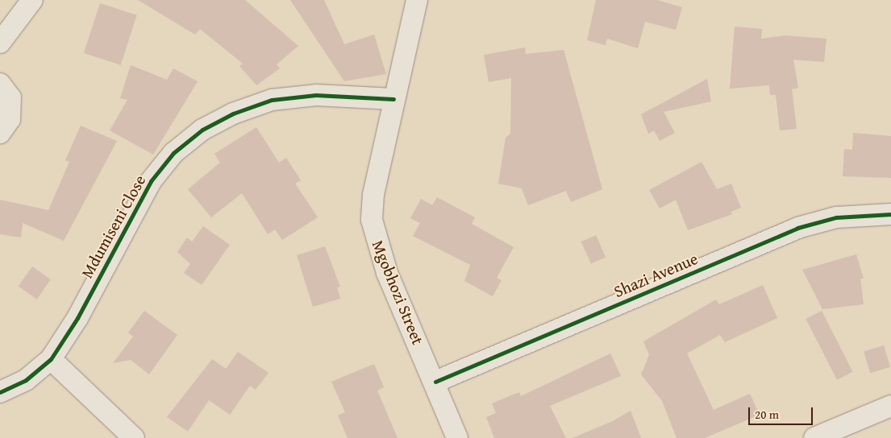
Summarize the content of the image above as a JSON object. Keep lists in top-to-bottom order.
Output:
{
  "streets": {
    "street": ["Mdumiseni Close", "Shazi Avenue", "Mgobhozi Street"]
  },
  "crossings": [
    ["Mdumiseni Close", "Mgobhozi Street"],
    ["Shazi Avenue", "Mgobhozi Street"]
  ],
  "scale_bar": "20 m"
}
